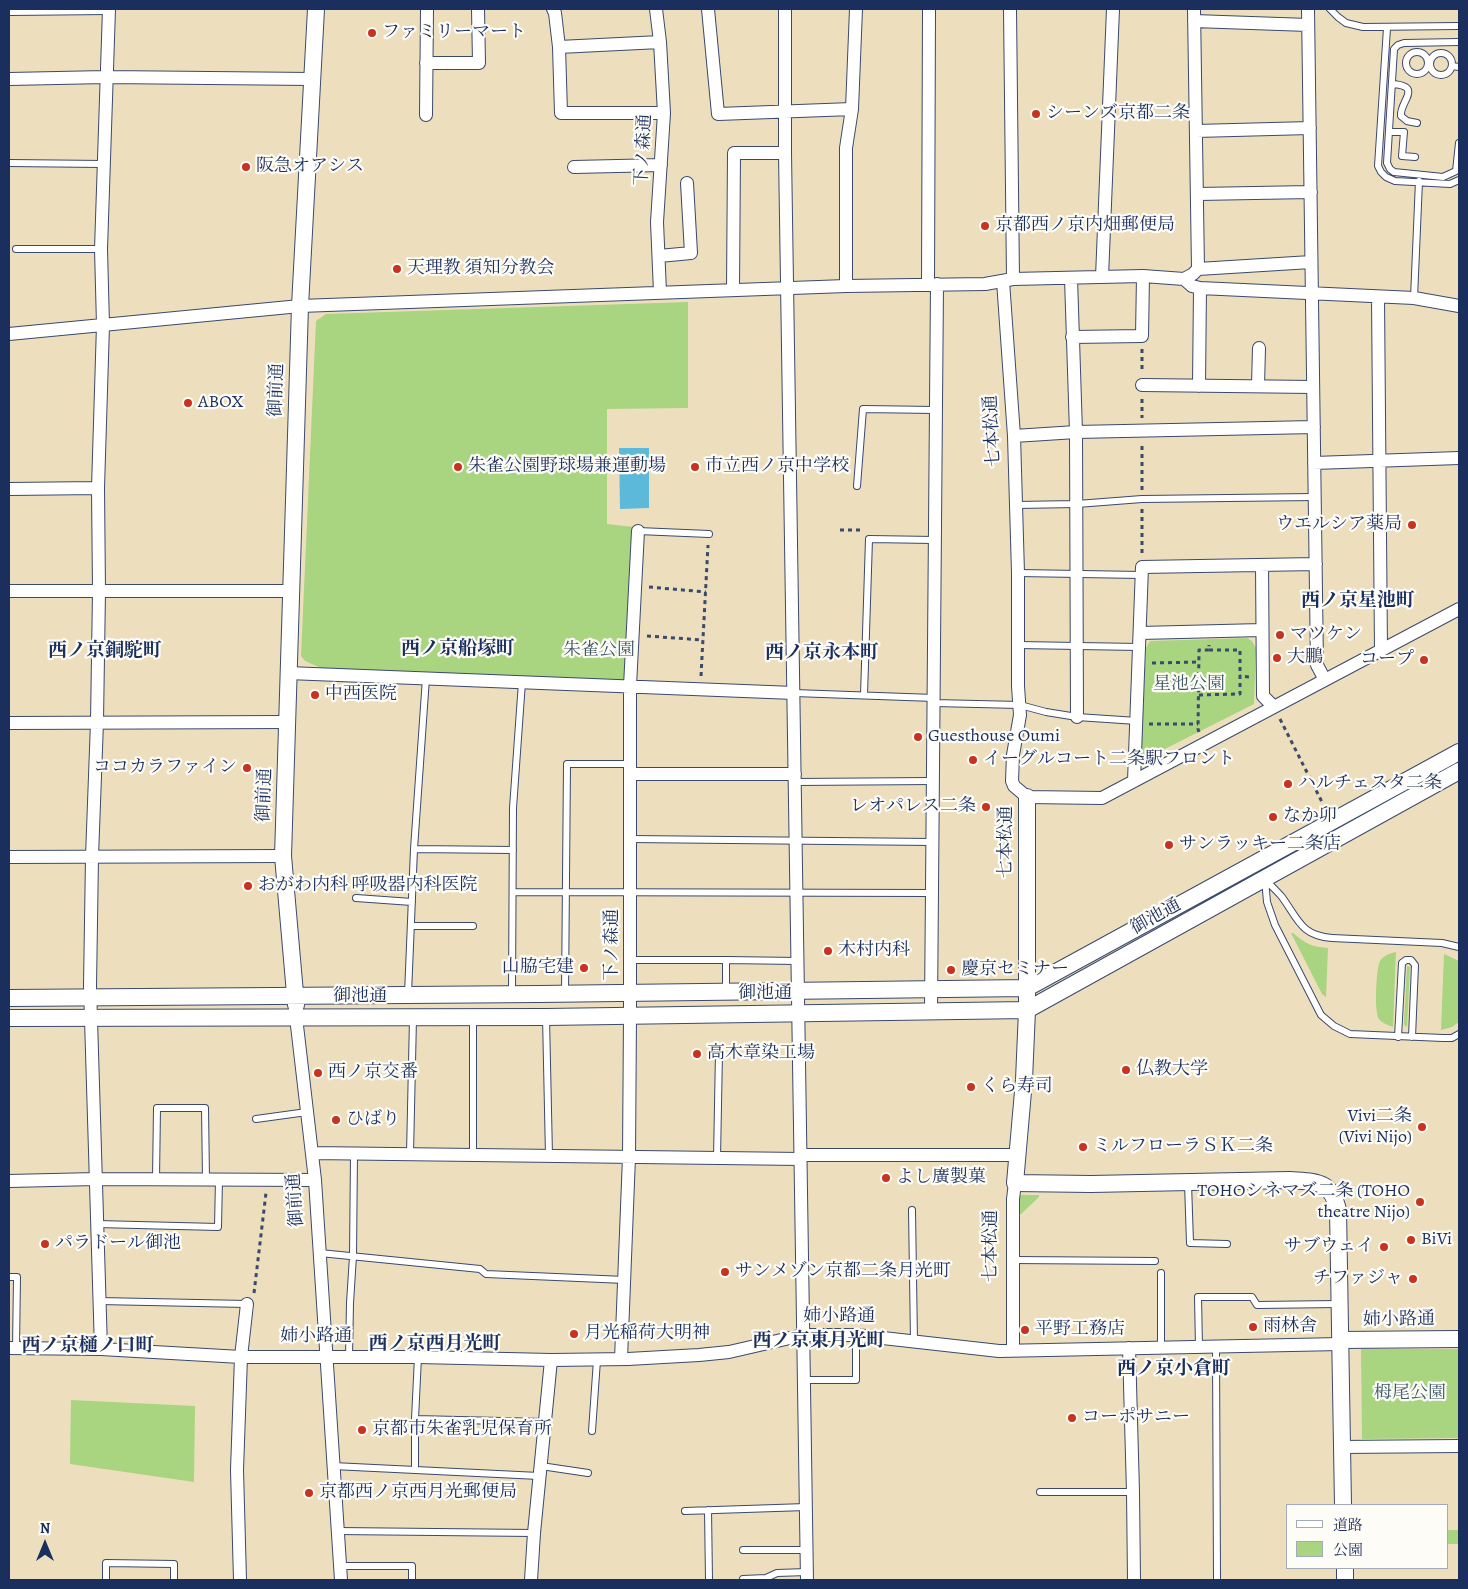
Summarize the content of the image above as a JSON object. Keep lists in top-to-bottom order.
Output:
{
  "streets": {
    "street": [
      "下ノ森通",
      "御前通",
      "七本松通",
      "御池通",
      "姉小路通"
    ]
  },
  "crossings": [
    ["下ノ森通", "御池通"],
    ["下ノ森通", "姉小路通"],
    ["御前通", "御池通"],
    ["御前通", "姉小路通"],
    ["七本松通", "御池通"],
    ["七本松通", "姉小路通"]
  ],
  "districts": [
    "西ノ京星池町",
    "西ノ京船塚町",
    "西ノ京銅駝町",
    "西ノ京永本町",
    "西ノ京東月光町",
    "西ノ京西月光町",
    "西ノ京樋ノ口町",
    "西ノ京小倉町"
  ],
  "parks": ["朱雀公園", "星池公園", "栂尾公園"],
  "places": [
    "ファミリーマート",
    "シーンズ京都二条",
    "阪急オアシス",
    "京都西ノ京内畑郵便局",
    "天理教 須知分教会",
    "ABOX",
    "朱雀公園野球場兼運動場",
    "市立西ノ京中学校",
    "ウエルシア薬局",
    "マツケン",
    "大鵬",
    "コープ",
    "中西医院",
    "Guesthouse Oumi",
    "イーグルコート二条駅フロント",
    "ココカラファイン",
    "ハルチェスタ二条",
    "レオパレス二条",
    "なか卯",
    "サンラッキー二条店",
    "おがわ内科 呼吸器内科医院",
    "木村内科",
    "山脇宅建",
    "慶京セミナー",
    "高木章染工場",
    "仏教大学",
    "西ノ京交番",
    "くら寿司",
    "ひばり",
    "Vivi二条 (Vivi Nijo)",
    "ミルフローラＳＫ二条",
    "よし廣製菓",
    "TOHOシネマズ二条 (TOHO theatre Nijo)",
    "BiVi",
    "パラドール御池",
    "サブウェイ",
    "サンメゾン京都二条月光町",
    "チファジャ",
    "雨林舎",
    "平野工務店",
    "月光稲荷大明神",
    "コーポサニー",
    "京都市朱雀乳児保育所",
    "京都西ノ京西月光郵便局"
  ],
  "legend": ["道路", "公園"],
  "north": "top"
}
